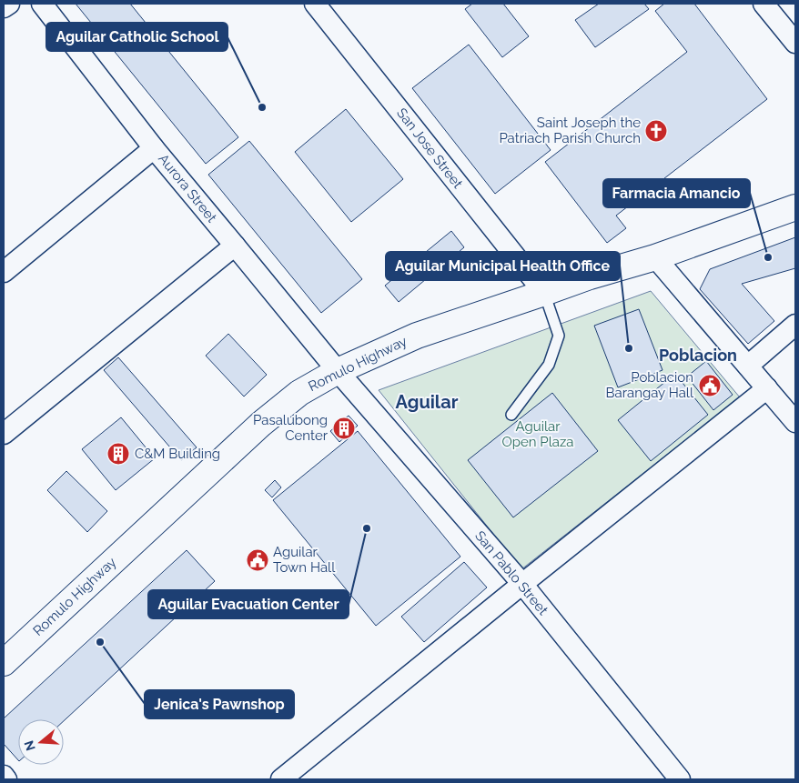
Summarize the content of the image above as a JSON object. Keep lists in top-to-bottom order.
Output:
{
  "streets": {
    "highway": ["Romulo Highway"],
    "street": ["San Jose Street", "Aurora Street", "San Pablo Street"]
  },
  "crossings": [
    ["San Jose Street", "Romulo Highway"],
    ["Aurora Street", "Romulo Highway"],
    ["Aurora Street", "San Pablo Street"],
    ["Romulo Highway", "San Pablo Street"]
  ],
  "districts": ["Poblacion", "Aguilar"],
  "parks": ["Aguilar Open Plaza"],
  "places": {
    "other": [
      "Aguilar Catholic School",
      "Farmacia Amancio",
      "Aguilar Municipal Health Office",
      "Aguilar Evacuation Center",
      "Jenica's Pawnshop"
    ],
    "church": ["Saint Joseph the Patriach Parish Church"],
    "public building": ["Poblacion Barangay Hall", "Aguilar Town Hall"],
    "building": ["Pasalubong Center", "C&M Building"]
  },
  "north": "left"
}
